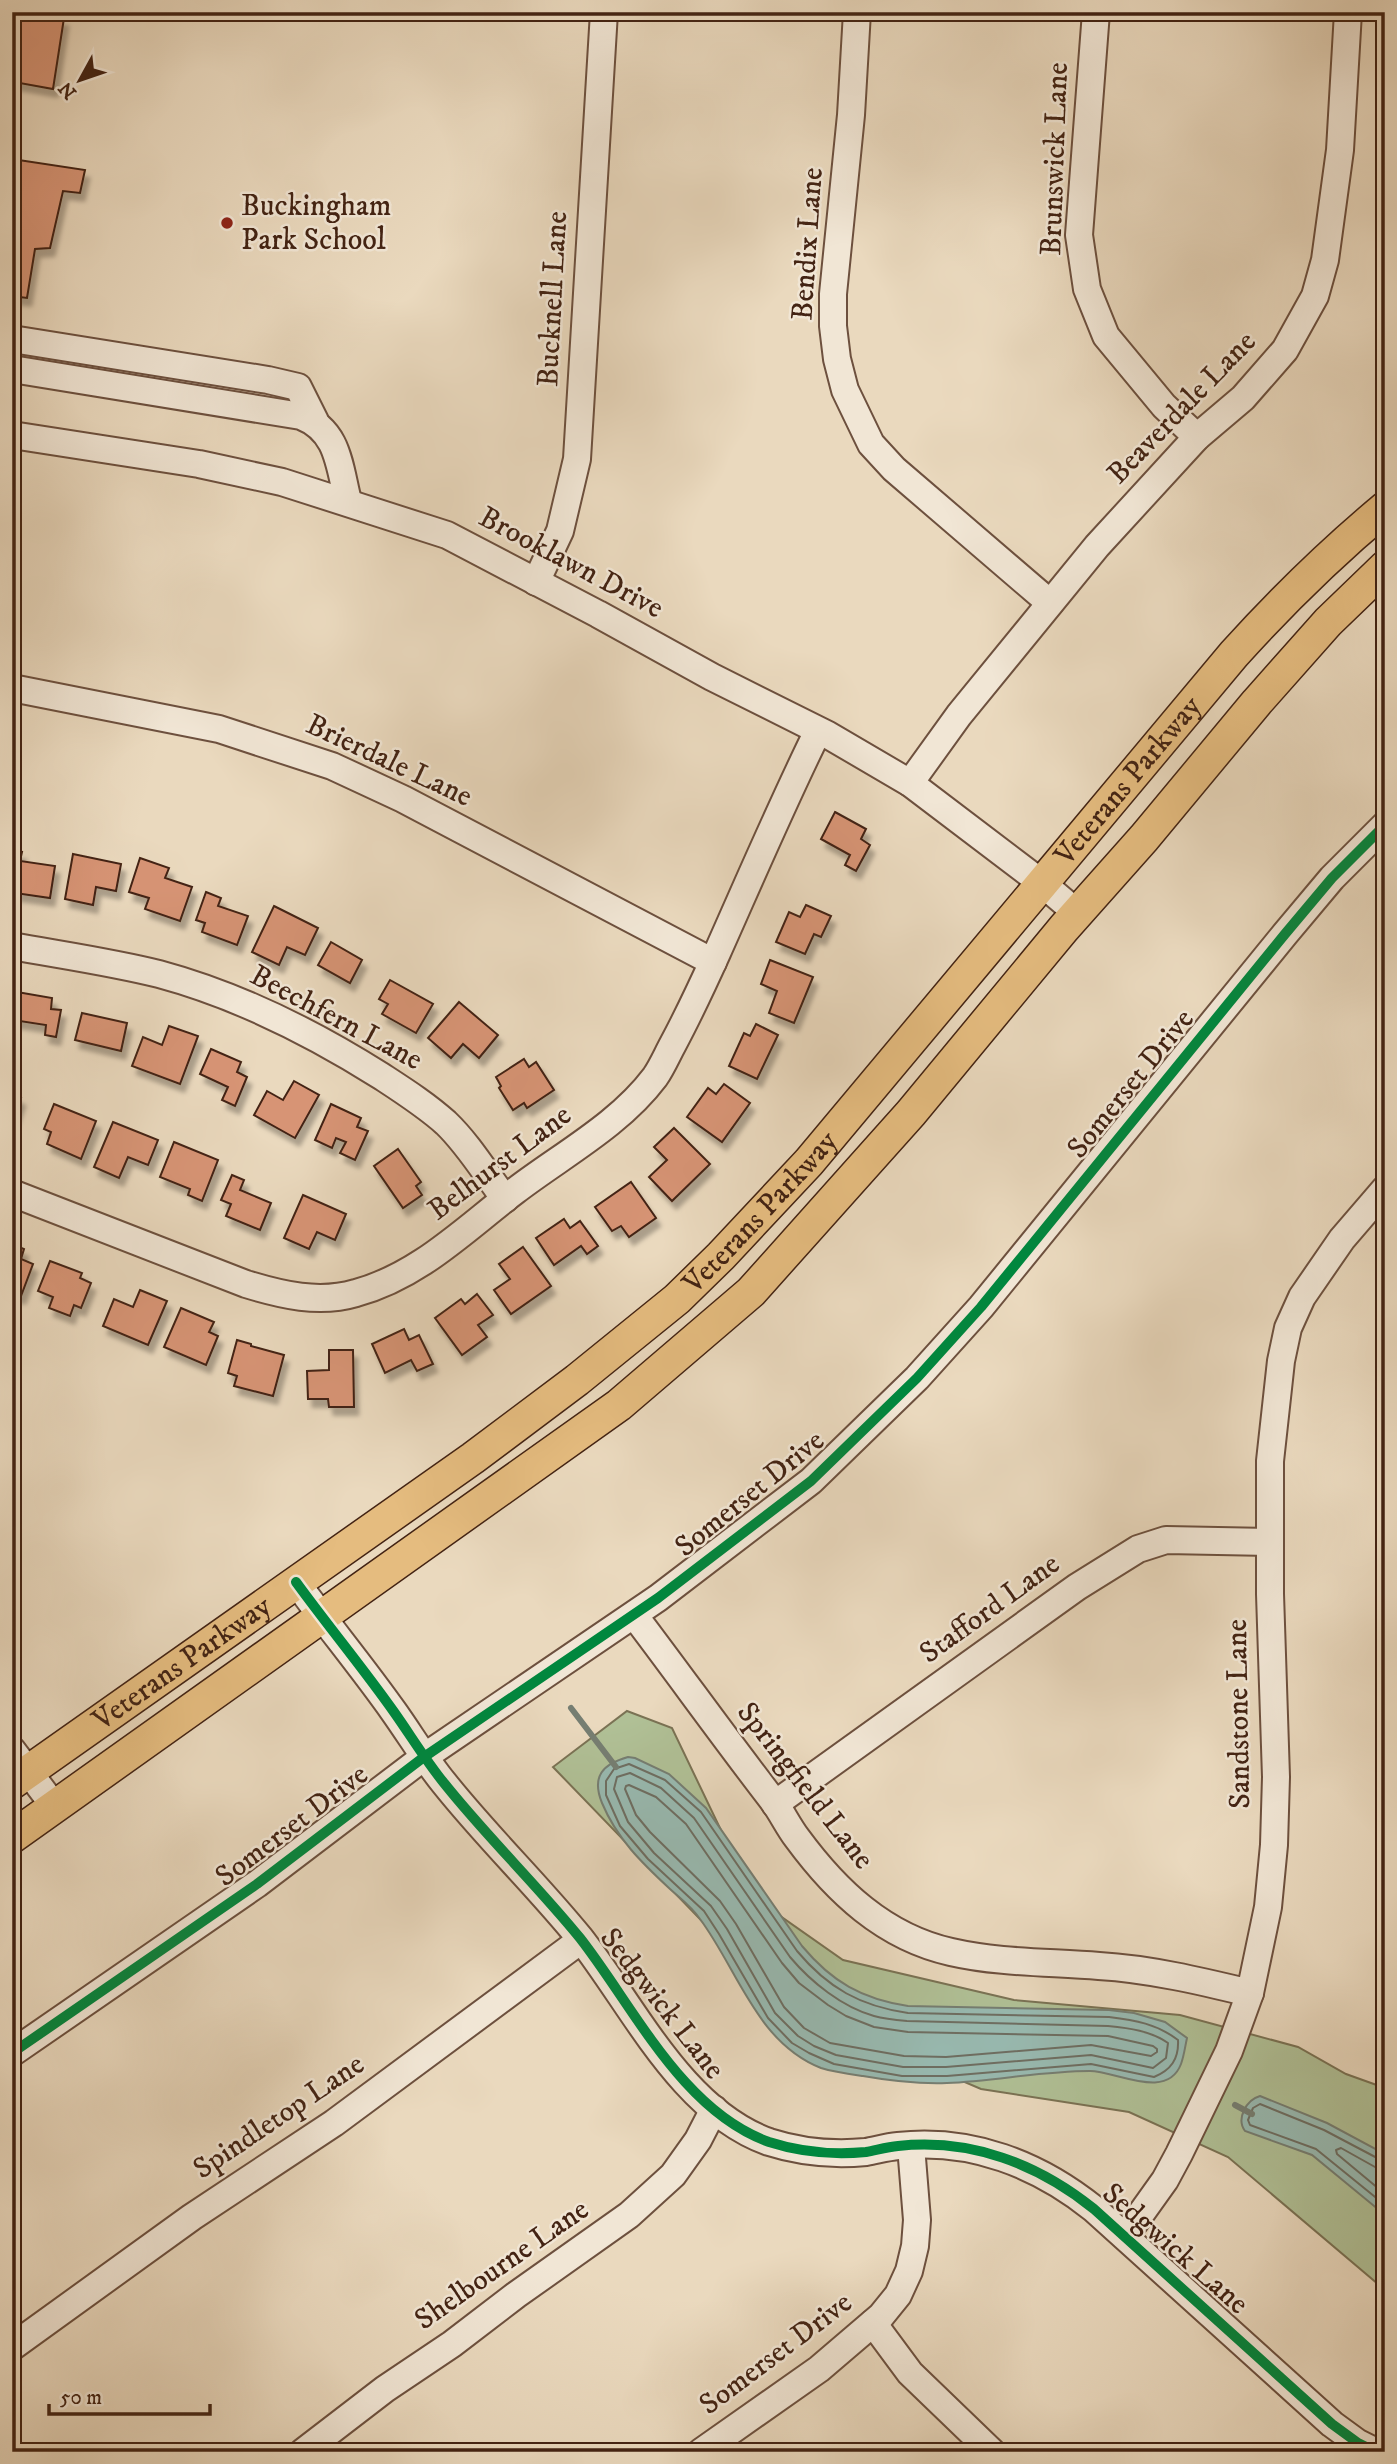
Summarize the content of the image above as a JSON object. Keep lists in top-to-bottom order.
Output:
{
  "streets": {
    "main road": ["Veterans Parkway"],
    "street": [
      "Brunswick Lane",
      "Bendix Lane",
      "Bucknell Lane",
      "Beaverdale Lane",
      "Brooklawn Drive",
      "Brierdale Lane",
      "Beechfern Lane",
      "Somerset Drive",
      "Belhurst Lane",
      "Stafford Lane",
      "Sandstone Lane",
      "Springfield Lane",
      "Sedgwick Lane",
      "Spindletop Lane",
      "Shelbourne Lane"
    ]
  },
  "crossings": [
    ["Brunswick Lane", "Beaverdale Lane"],
    ["Bendix Lane", "Beaverdale Lane"],
    ["Bucknell Lane", "Brooklawn Drive"],
    ["Beaverdale Lane", "Brooklawn Drive"],
    ["Brooklawn Drive", "Veterans Parkway"],
    ["Brooklawn Drive", "Belhurst Lane"],
    ["Brierdale Lane", "Belhurst Lane"],
    ["Veterans Parkway", "Sedgwick Lane"],
    ["Beechfern Lane", "Belhurst Lane"],
    ["Somerset Drive", "Springfield Lane"],
    ["Somerset Drive", "Sedgwick Lane"],
    ["Stafford Lane", "Sandstone Lane"],
    ["Stafford Lane", "Springfield Lane"],
    ["Sandstone Lane", "Springfield Lane"],
    ["Sandstone Lane", "Sedgwick Lane"],
    ["Sedgwick Lane", "Spindletop Lane"],
    ["Sedgwick Lane", "Shelbourne Lane"]
  ],
  "places": ["Buckingham Park School"],
  "scale_bar": "50 m",
  "north": "bottom left"
}
